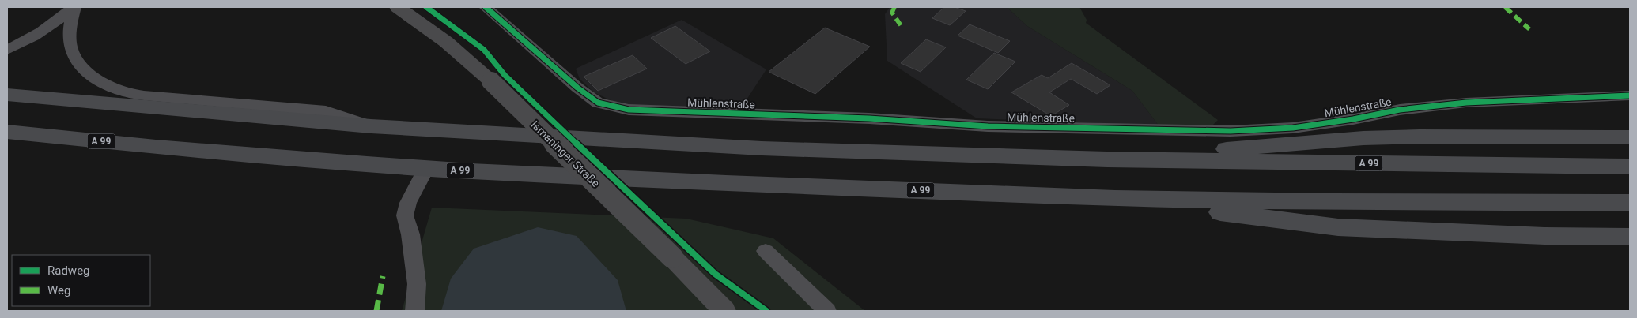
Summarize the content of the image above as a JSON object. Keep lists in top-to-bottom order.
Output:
{
  "streets": {
    "highway": ["A 99"],
    "main road": ["Ismaninger Straße"],
    "street": ["Mühlenstraße"]
  },
  "legend": ["Radweg", "Weg"]
}
